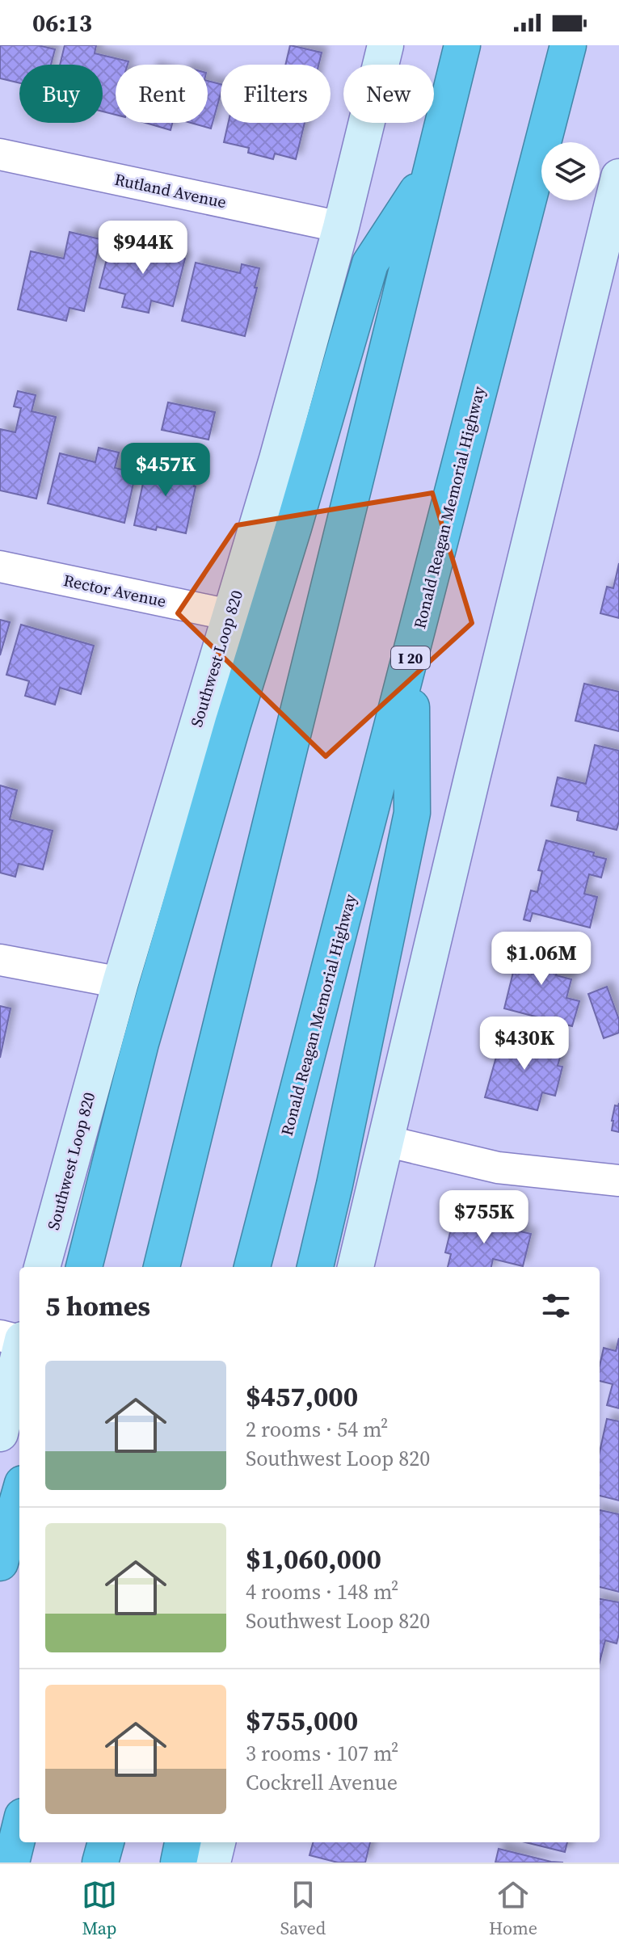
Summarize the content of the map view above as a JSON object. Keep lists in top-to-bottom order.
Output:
{
  "streets": {
    "highway": ["Ronald Reagan Memorial Highway", "I 20"],
    "main road": ["Southwest Loop 820"],
    "street": ["Rutland Avenue", "Rector Avenue"]
  },
  "crossings": [
    ["Rutland Avenue", "Southwest Loop 820"],
    ["Rector Avenue", "Southwest Loop 820"]
  ],
  "page": {
    "status": "06:13",
    "chip": [
      "Buy",
      "Rent",
      "Filters",
      "New"
    ],
    "price": [
      "$944K",
      "$457K",
      "$1.06M",
      "$430K",
      "$755K"
    ],
    "heading": "5 homes",
    "list": [
      {
        "name": "$457,000",
        "note": "2 rooms · 54 m² · Southwest Loop 820"
      },
      {
        "name": "$1,060,000",
        "note": "4 rooms · 148 m² · Southwest Loop 820"
      },
      {
        "name": "$755,000",
        "note": "3 rooms · 107 m² · Cockrell Avenue"
      }
    ],
    "tabs": ["Map", "Saved", "Home"]
  }
}
